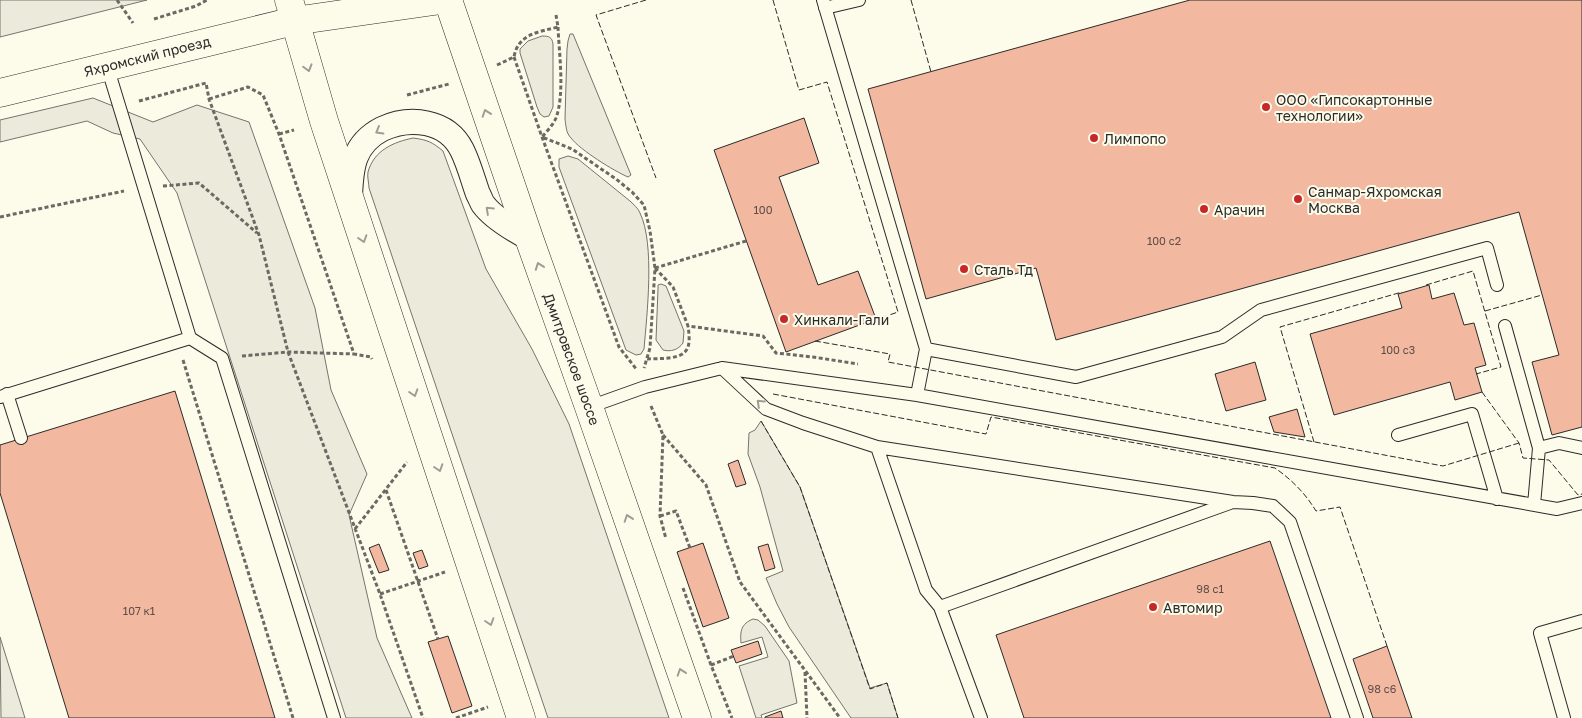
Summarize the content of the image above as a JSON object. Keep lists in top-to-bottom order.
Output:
{
  "streets": {
    "main road": ["Яхромский проезд", "Дмитровское шоссе"]
  },
  "places": [
    "ООО «Гипсокартонные технологии»",
    "Лимпопо",
    "Санмар-Яхромская Москва",
    "Арачин",
    "Сталь Тд",
    "Хинкали-Гали",
    "Автомир"
  ],
  "house_numbers": [
    "100",
    "100 с2",
    "100 с3",
    "98 с1",
    "107 к1",
    "98 с6"
  ]
}
